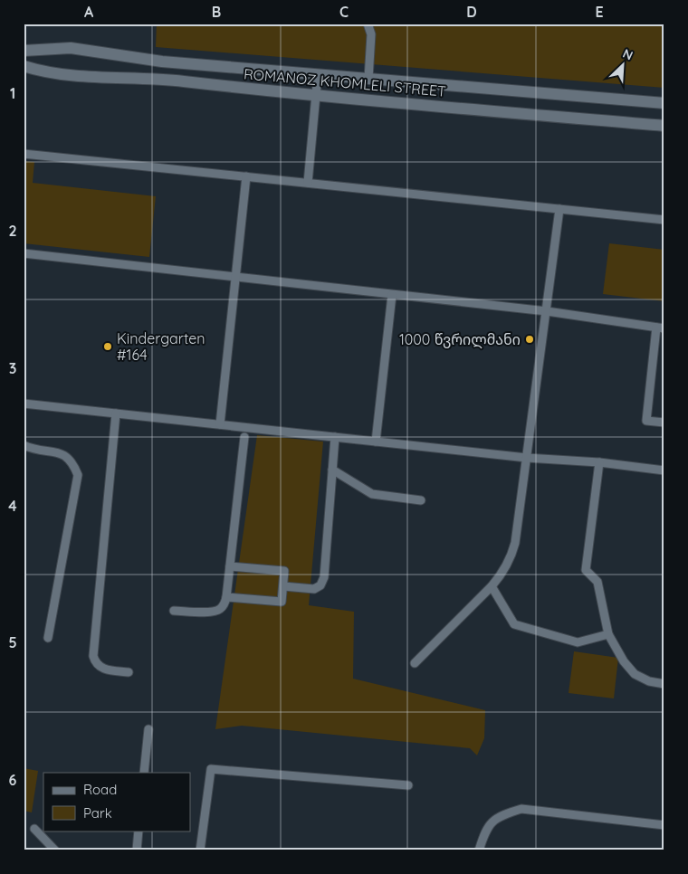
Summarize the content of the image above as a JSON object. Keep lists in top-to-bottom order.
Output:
{
  "streets": {
    "street": ["ROMANOZ KHOMLELI STREET"]
  },
  "places": ["1000 წვრილმანი", "Kindergarten #164"],
  "legend": ["Road", "Park"],
  "north": "top right",
  "grid": {
    "columns": [
      "A",
      "B",
      "C",
      "D",
      "E"
    ],
    "rows": [
      "1",
      "2",
      "3",
      "4",
      "5",
      "6"
    ]
  }
}
